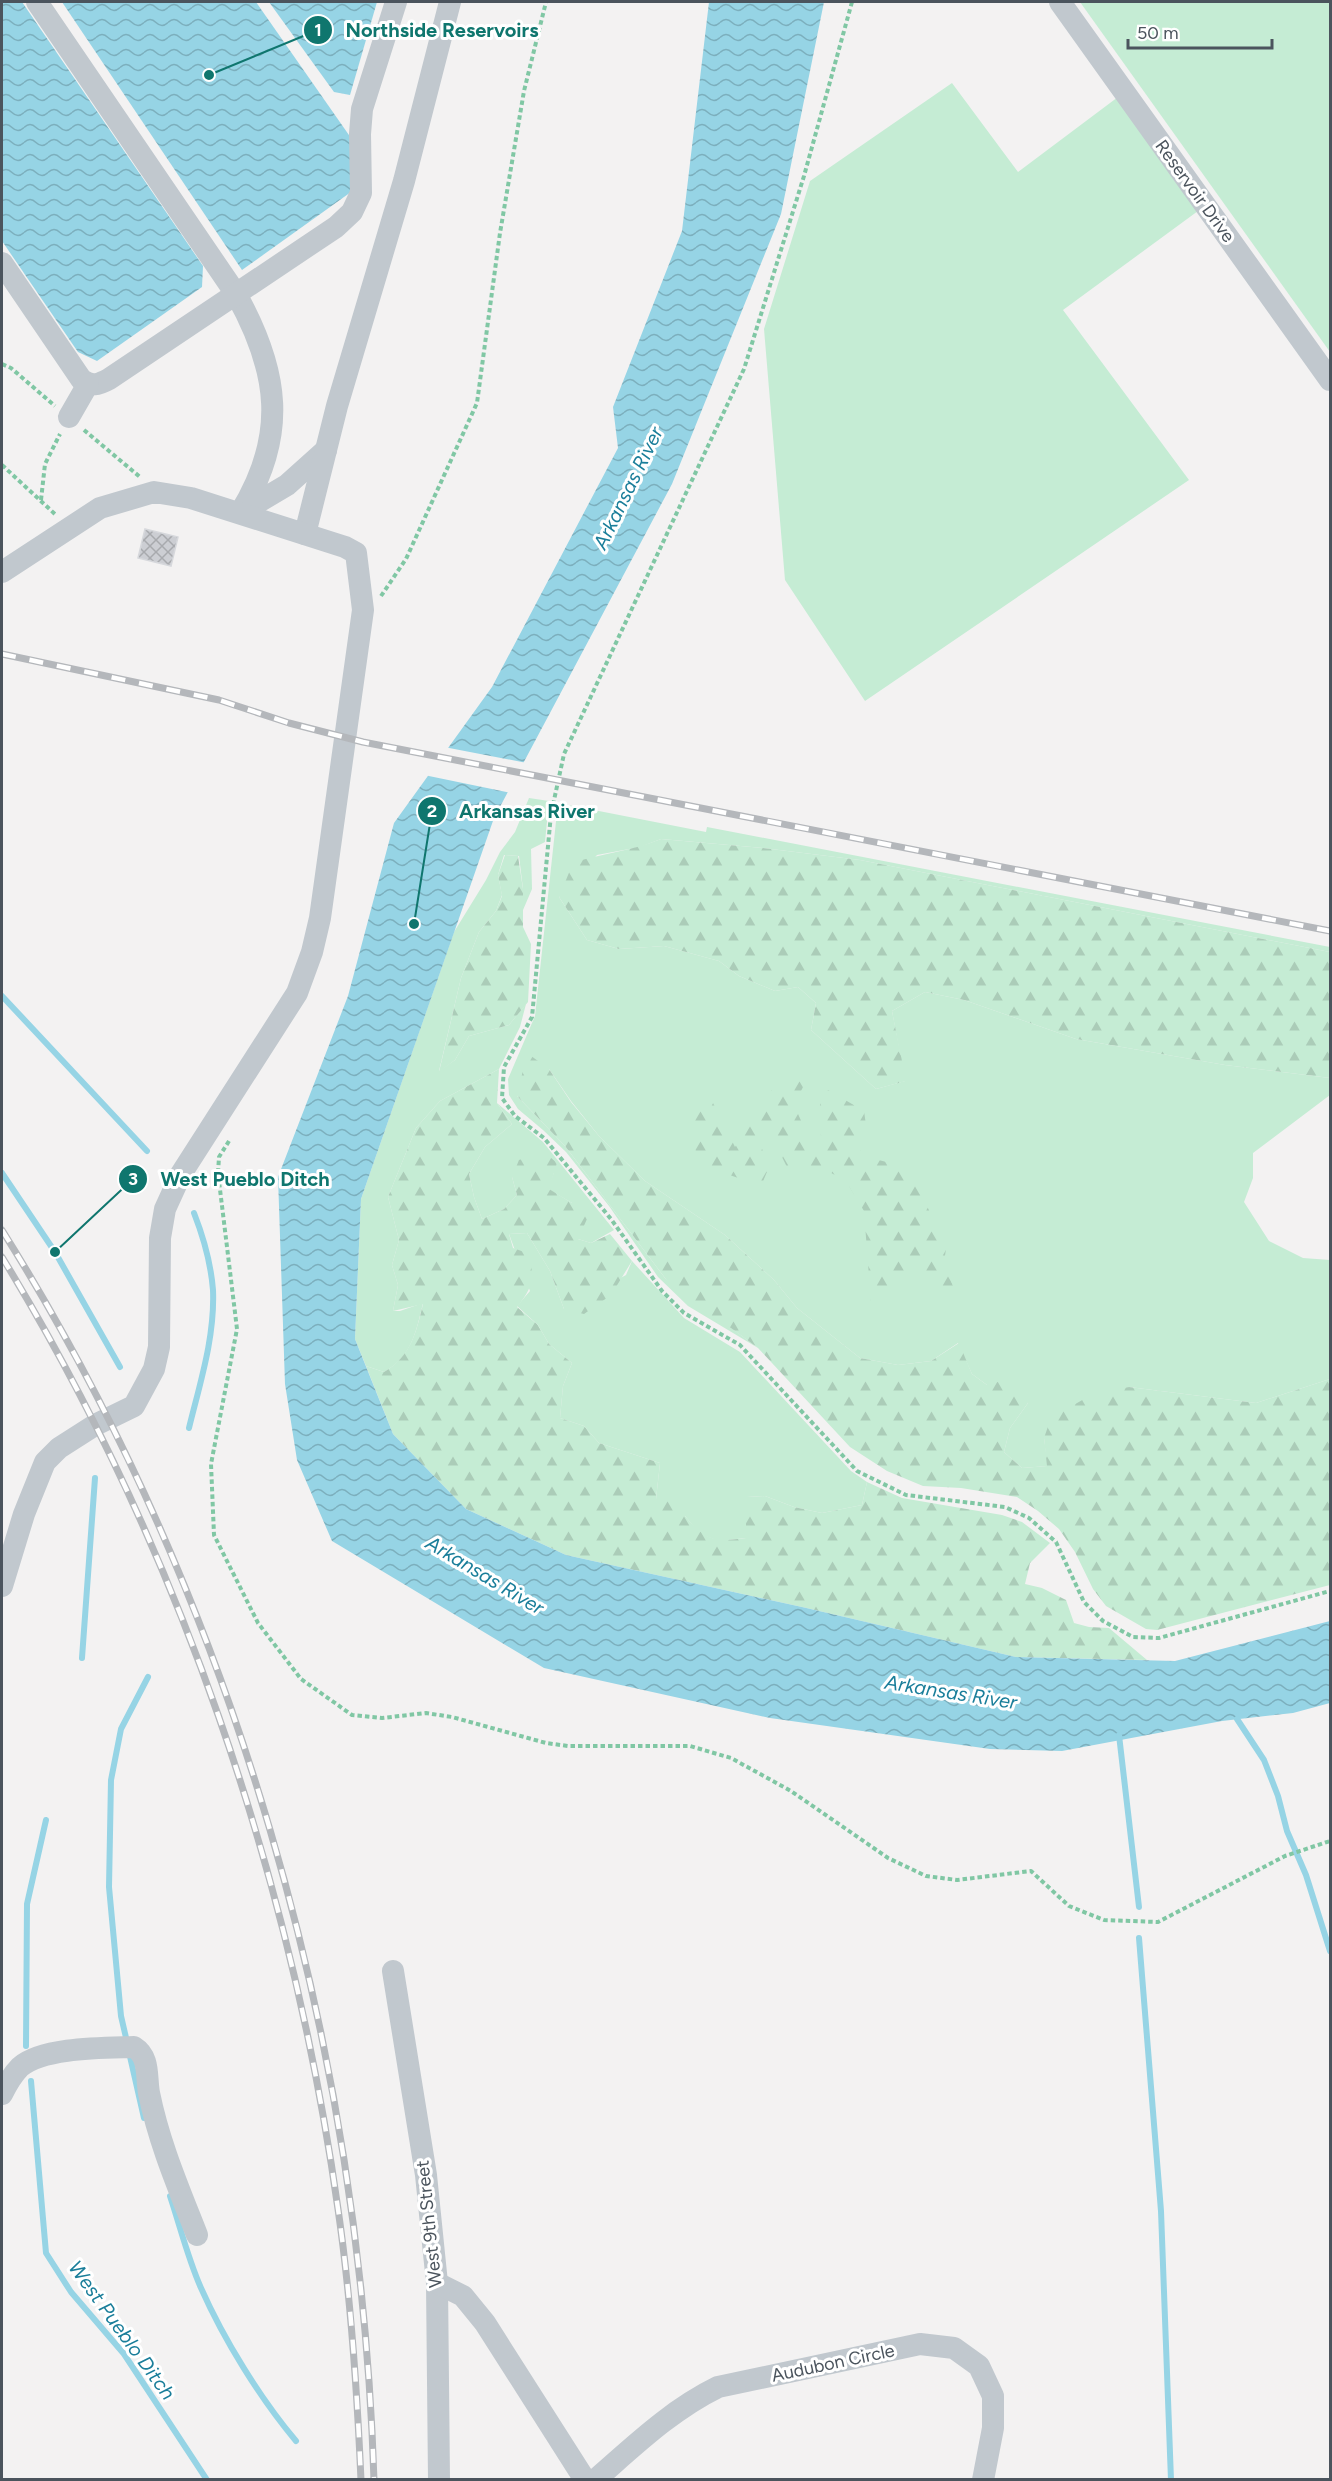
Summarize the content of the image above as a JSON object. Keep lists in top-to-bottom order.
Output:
{
  "streets": {
    "street": ["Reservoir Drive", "West 9th Street", "Audubon Circle"]
  },
  "water": ["Arkansas River", "West Pueblo Ditch"],
  "places": ["Northside Reservoirs", "Arkansas River", "West Pueblo Ditch"],
  "scale_bar": "50 m"
}
